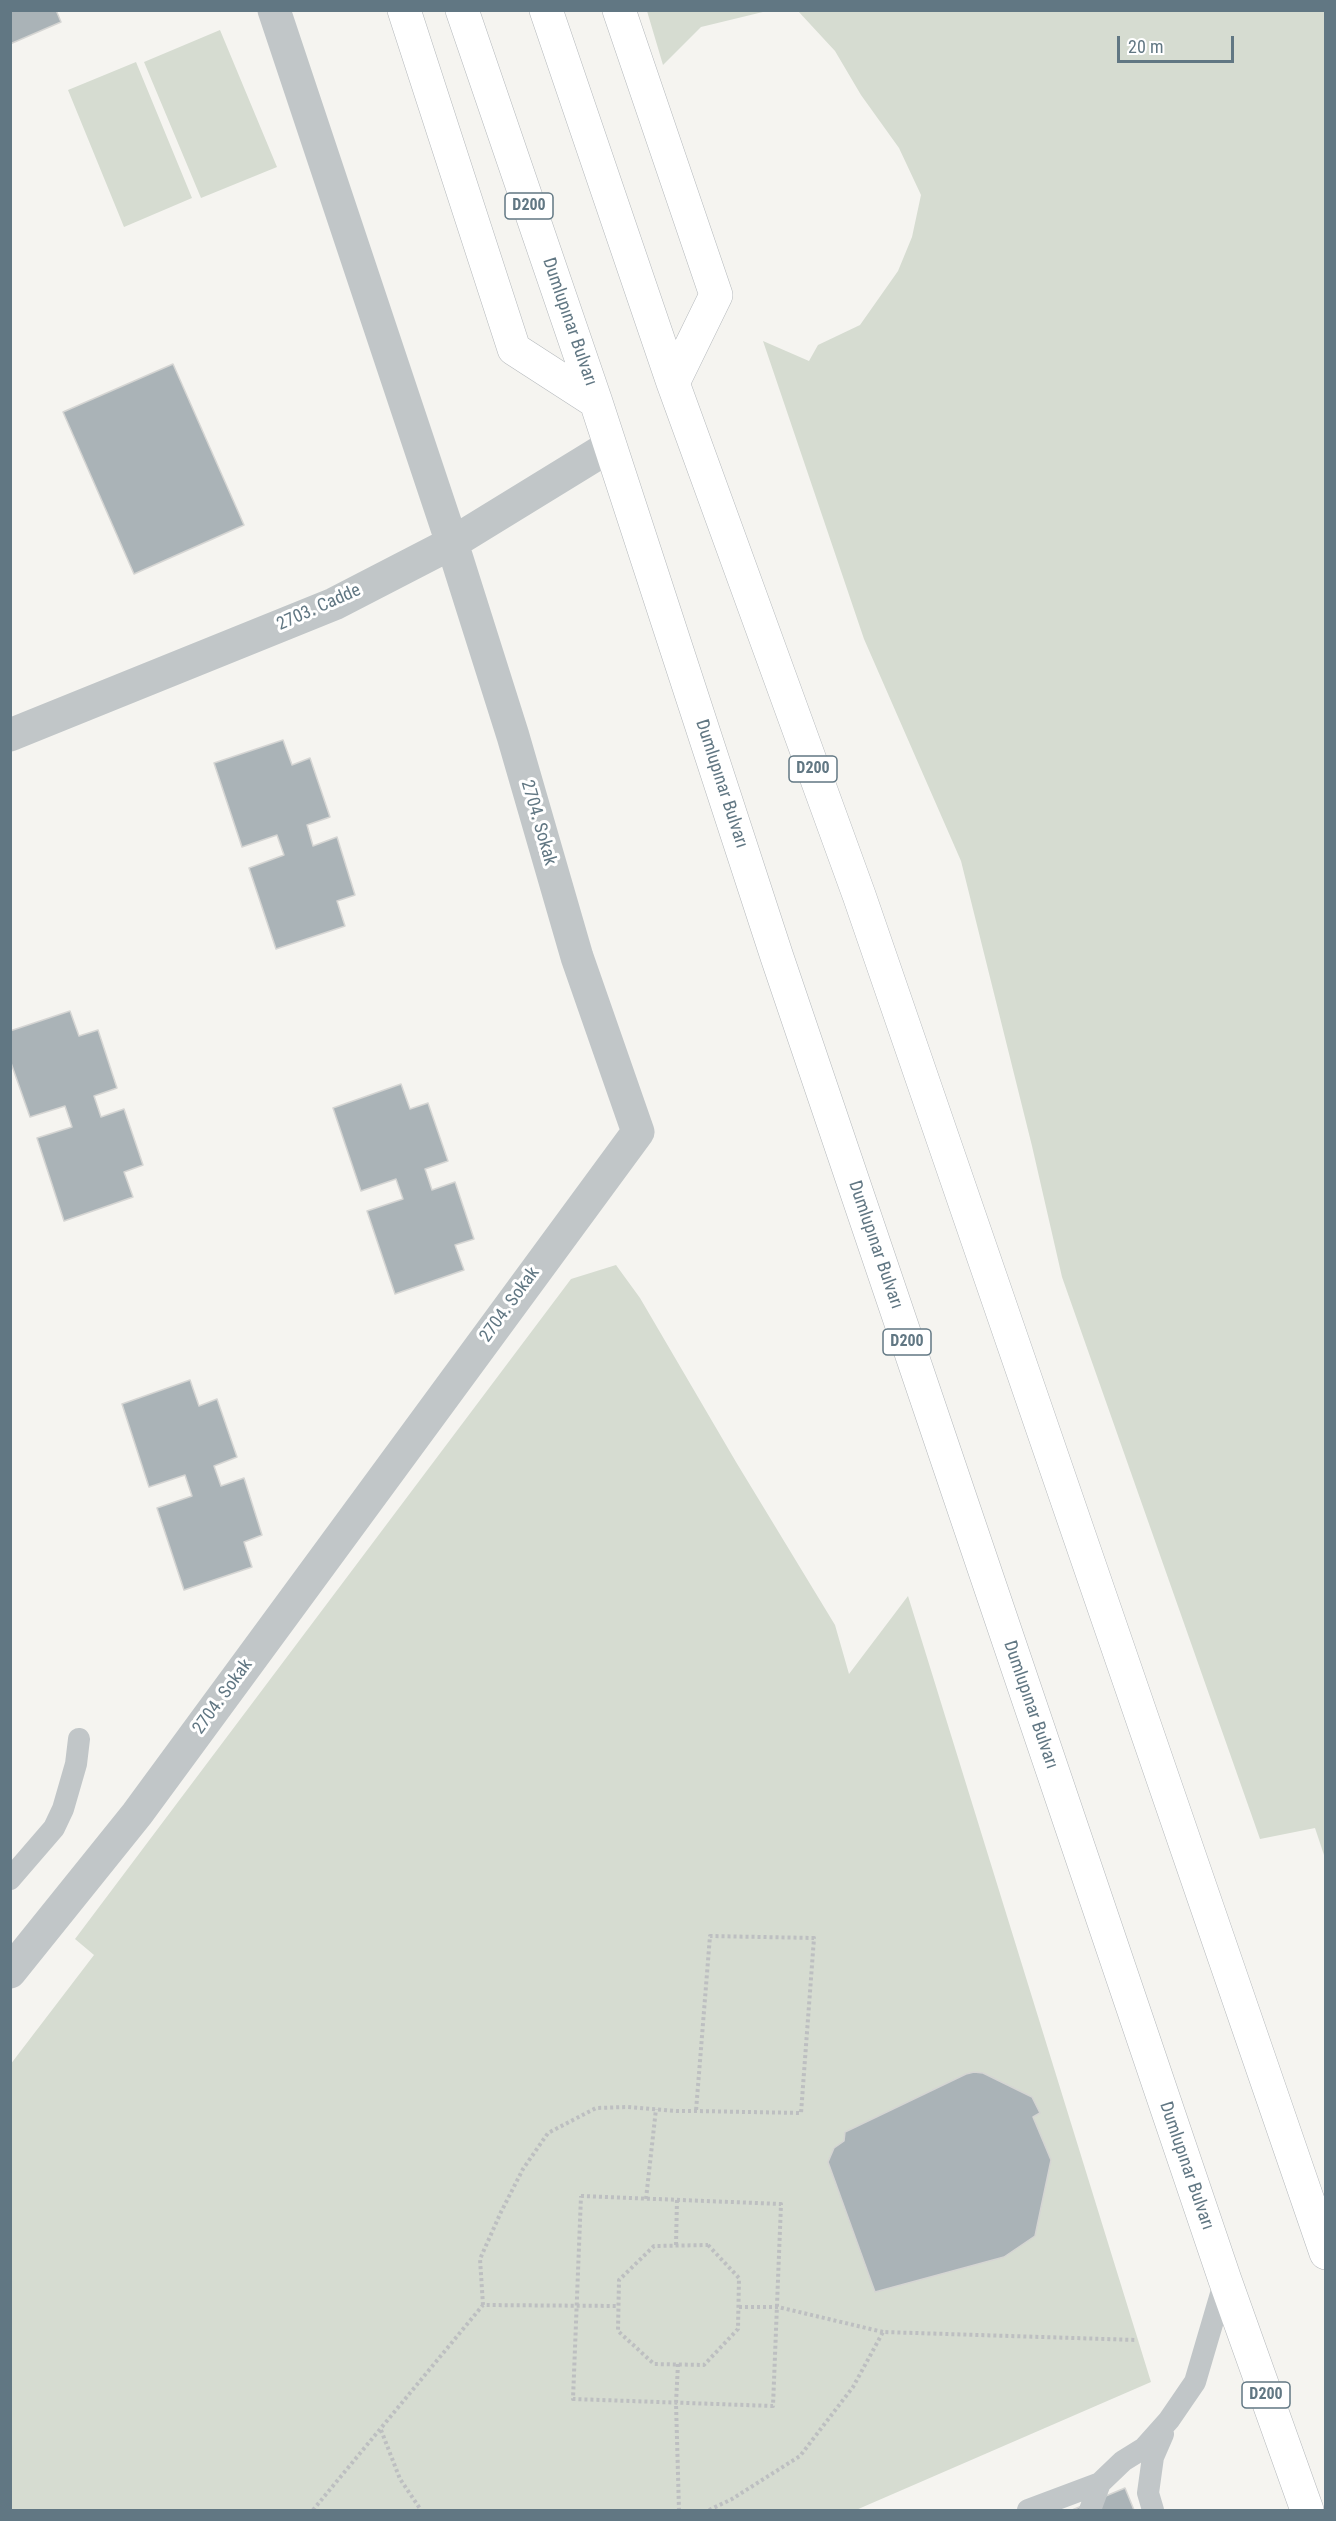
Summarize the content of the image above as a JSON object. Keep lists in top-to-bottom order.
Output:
{
  "streets": {
    "highway": ["D200", "Dumlupınar Bulvarı"],
    "street": ["2703. Cadde", "2704. Sokak"]
  },
  "crossings": [
    ["Dumlupınar Bulvarı", "2703. Cadde"],
    ["2703. Cadde", "2704. Sokak"]
  ],
  "scale_bar": "20 m"
}
